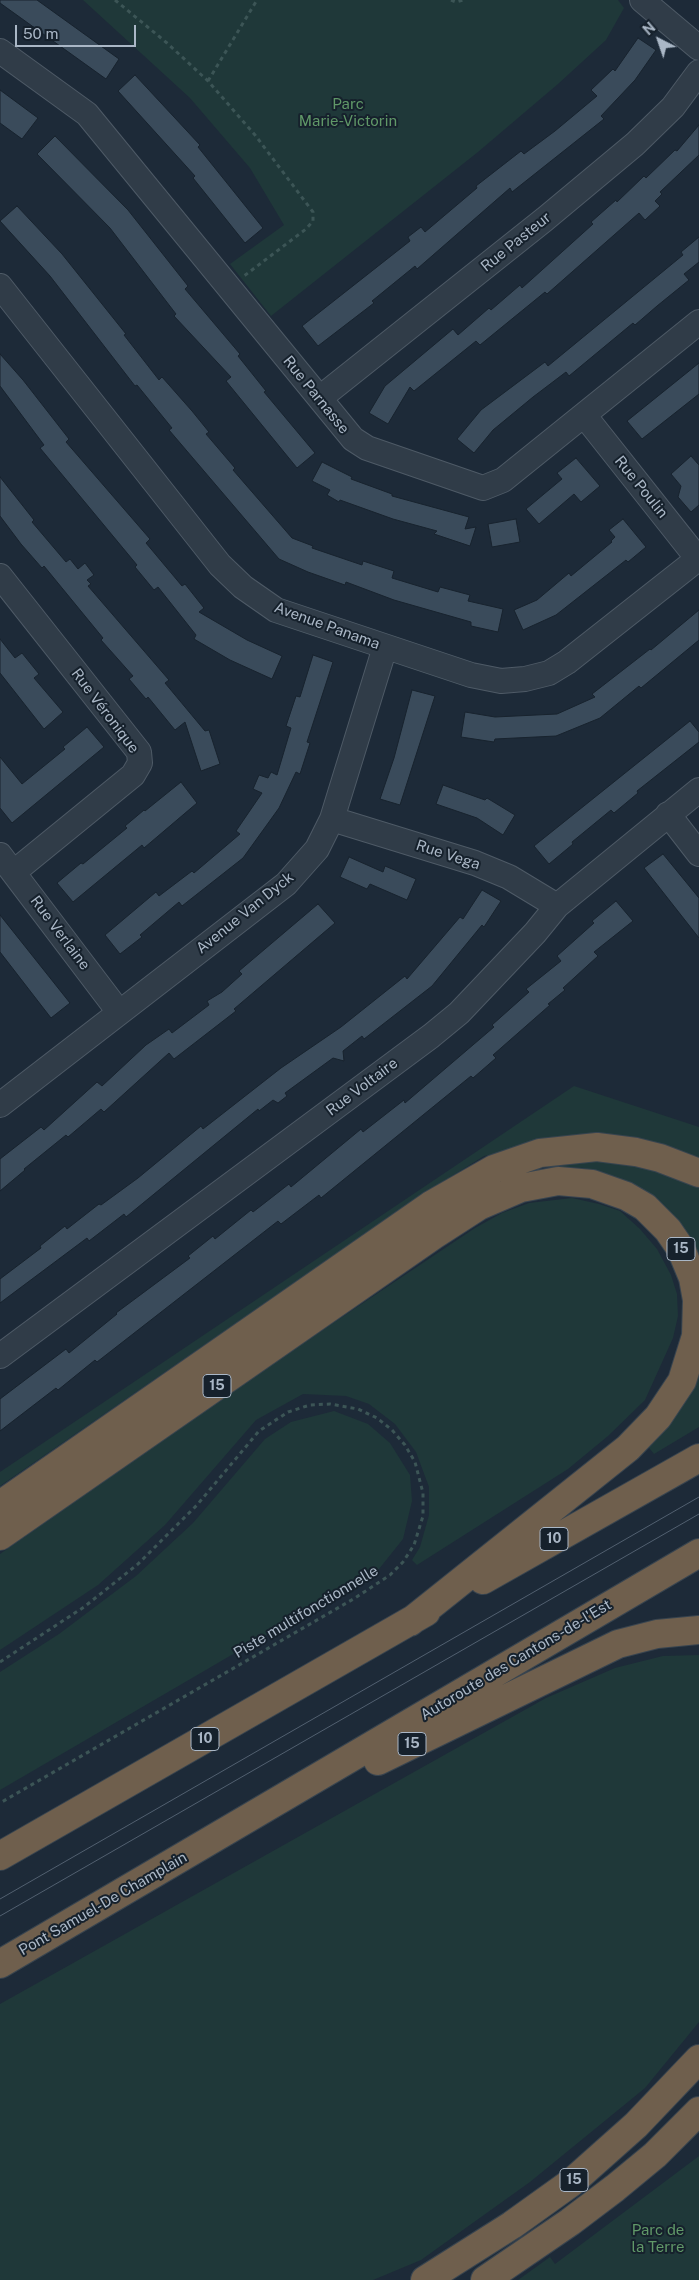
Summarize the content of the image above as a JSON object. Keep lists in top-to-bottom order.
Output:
{
  "streets": {
    "highway": [
      "15",
      "10",
      "Autoroute des Cantons-de-l'Est",
      "Pont Samuel-De Champlain"
    ],
    "street": [
      "Rue Pasteur",
      "Rue Parnasse",
      "Rue Poulin",
      "Avenue Panama",
      "Rue Véronique",
      "Rue Vega",
      "Avenue Van Dyck",
      "Rue Verlaine",
      "Rue Voltaire"
    ],
    "path": ["Piste multifonctionnelle"]
  },
  "crossings": [
    ["Rue Pasteur", "Rue Parnasse"],
    ["Rue Parnasse", "Rue Poulin"],
    ["Rue Poulin", "Avenue Panama"],
    ["Avenue Panama", "Avenue Van Dyck"],
    ["Rue Véronique", "Rue Verlaine"],
    ["Rue Vega", "Avenue Van Dyck"],
    ["Rue Vega", "Rue Voltaire"],
    ["Avenue Van Dyck", "Rue Verlaine"],
    ["15", "10"],
    ["15", "Autoroute des Cantons-de-l'Est"],
    ["15", "Pont Samuel-De Champlain"],
    ["Autoroute des Cantons-de-l'Est", "Pont Samuel-De Champlain"]
  ],
  "parks": ["Parc Marie-Victorin", "Parc de la Terre"],
  "scale_bar": "50 m",
  "north": "top left"
}
